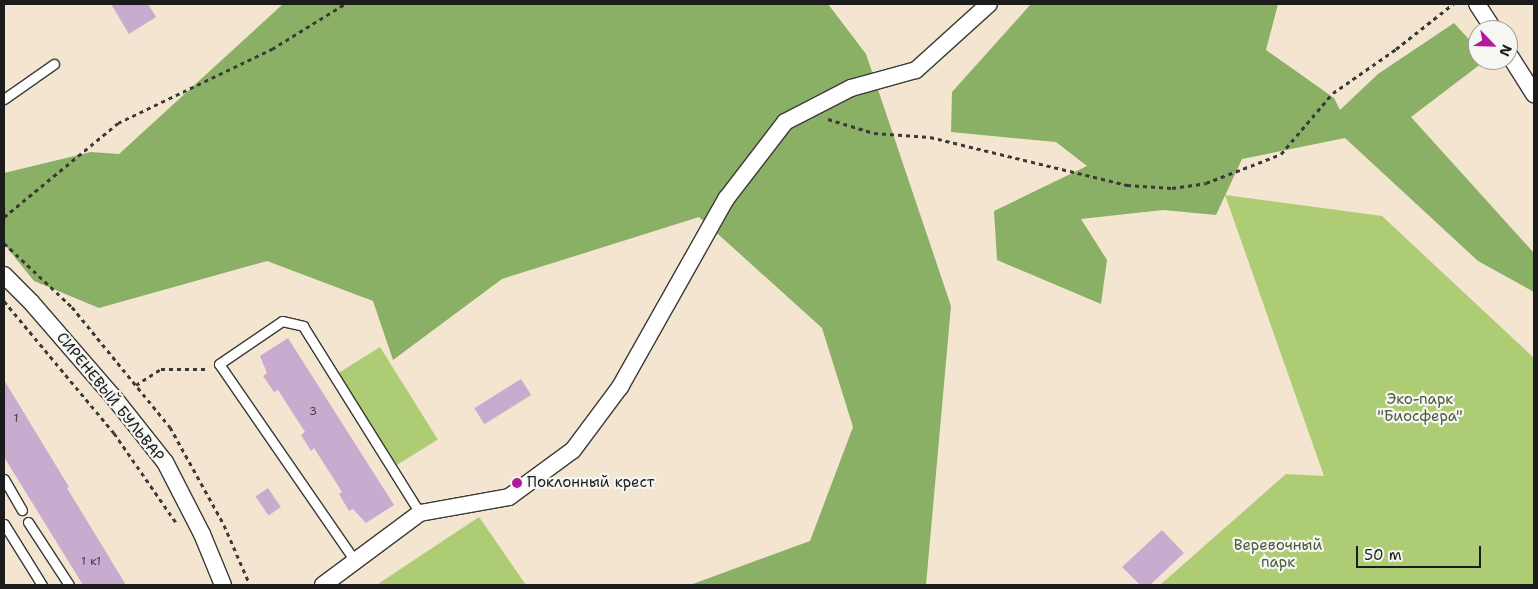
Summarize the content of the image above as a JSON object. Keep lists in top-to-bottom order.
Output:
{
  "streets": {
    "street": ["СИРЕНЕВЫЙ БУЛЬВАР"]
  },
  "parks": ["Эко-парк \"Биосфера\"", "Веревочный парк"],
  "places": ["Поклонный крест"],
  "house_numbers": ["3", "1", "1 к1"],
  "scale_bar": "50 m",
  "north": "bottom right"
}
